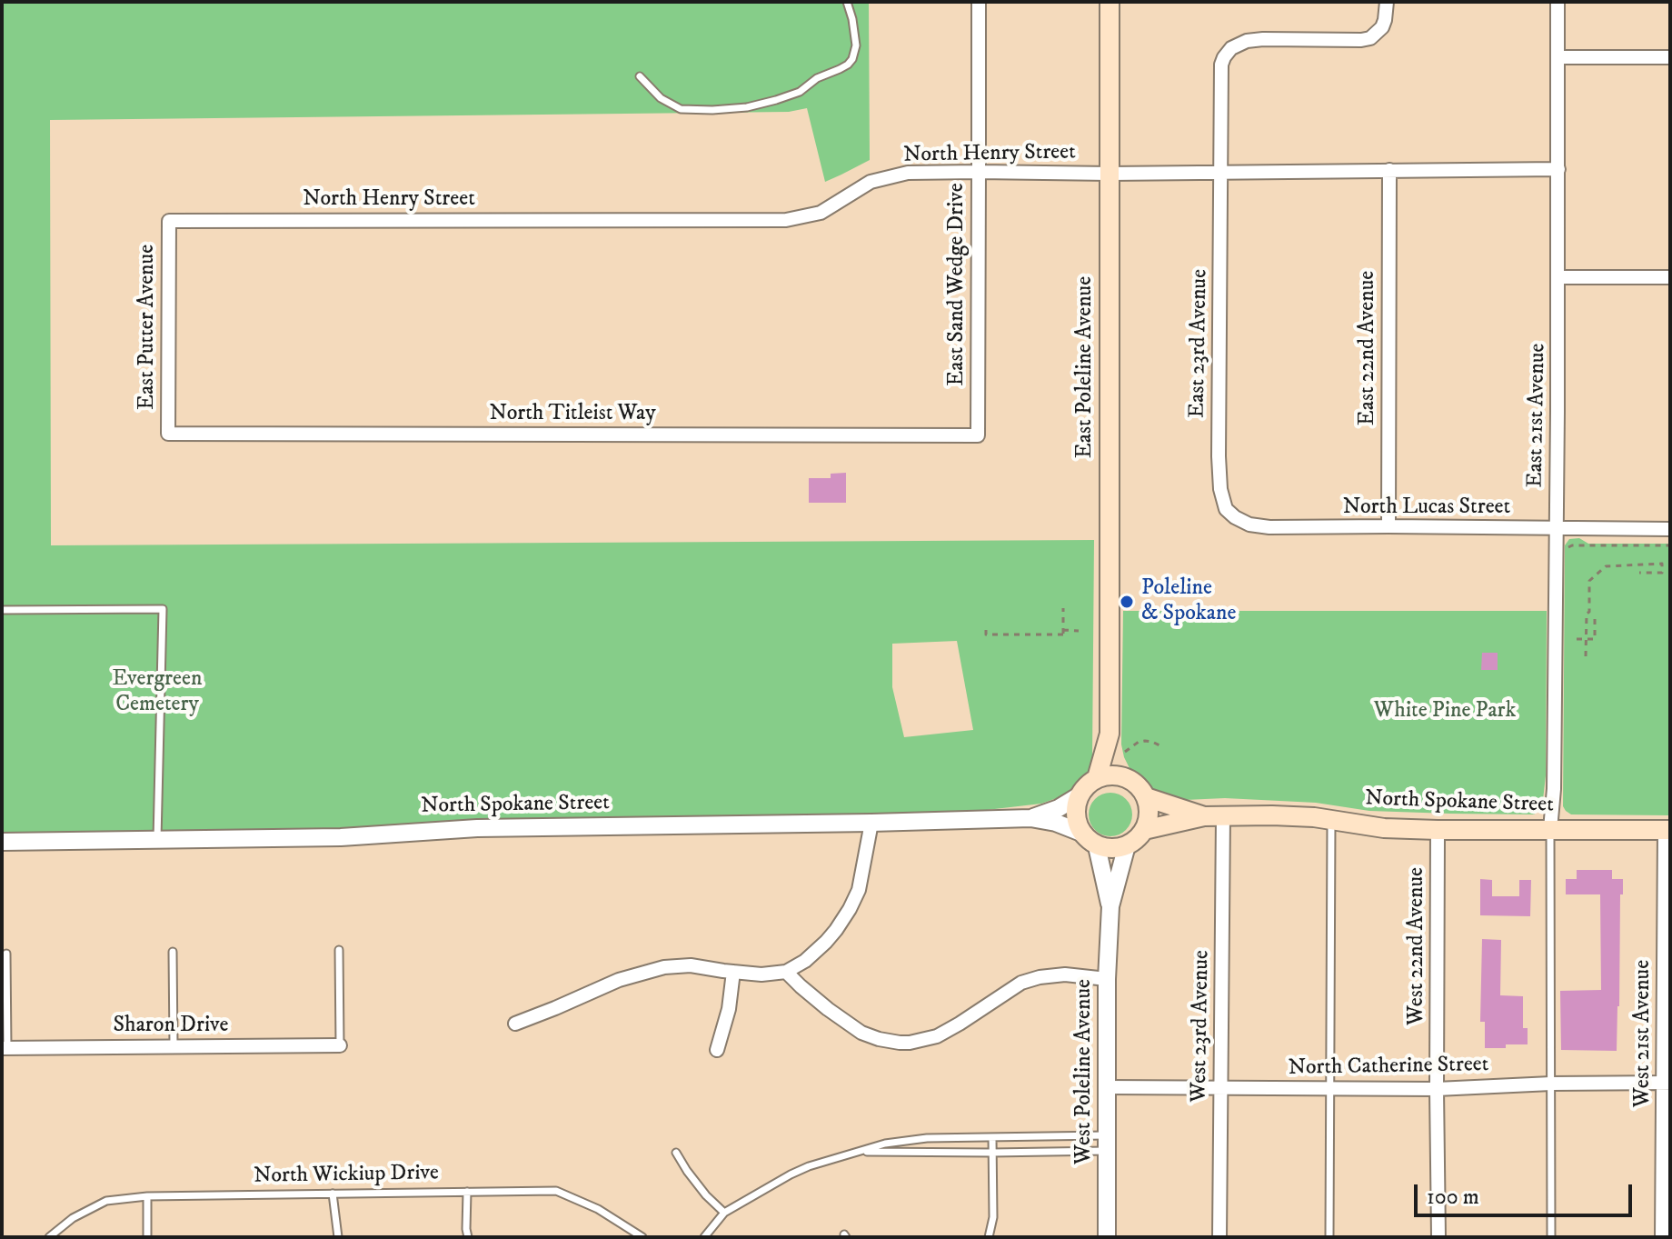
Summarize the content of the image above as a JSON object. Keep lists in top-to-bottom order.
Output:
{
  "streets": {
    "main road": ["East Poleline Avenue", "North Spokane Street"],
    "street": [
      "North Henry Street",
      "East Sand Wedge Drive",
      "East Putter Avenue",
      "East 23rd Avenue",
      "East 22nd Avenue",
      "North Titleist Way",
      "East 21st Avenue",
      "North Lucas Street",
      "West 22nd Avenue",
      "Sharon Drive",
      "West 23rd Avenue",
      "West 21st Avenue",
      "North Catherine Street",
      "West Poleline Avenue"
    ],
    "lane": ["North Wickiup Drive"]
  },
  "crossings": [
    ["North Henry Street", "East Sand Wedge Drive"],
    ["North Henry Street", "East Putter Avenue"],
    ["North Henry Street", "East 23rd Avenue"],
    ["North Henry Street", "East 22nd Avenue"],
    ["North Henry Street", "East Poleline Avenue"],
    ["North Henry Street", "East 21st Avenue"],
    ["East Sand Wedge Drive", "North Titleist Way"],
    ["East Putter Avenue", "North Titleist Way"],
    ["East 23rd Avenue", "North Lucas Street"],
    ["East 22nd Avenue", "North Lucas Street"],
    ["East Poleline Avenue", "North Spokane Street"],
    ["East Poleline Avenue", "West Poleline Avenue"],
    ["East 21st Avenue", "North Lucas Street"],
    ["East 21st Avenue", "North Spokane Street"],
    ["North Spokane Street", "West 22nd Avenue"],
    ["North Spokane Street", "West 23rd Avenue"],
    ["North Spokane Street", "West 21st Avenue"],
    ["North Spokane Street", "West Poleline Avenue"],
    ["West 22nd Avenue", "North Catherine Street"],
    ["West 23rd Avenue", "North Catherine Street"],
    ["West 21st Avenue", "North Catherine Street"],
    ["North Catherine Street", "West Poleline Avenue"]
  ],
  "parks": ["Evergreen Cemetery", "White Pine Park"],
  "places": ["Poleline & Spokane"],
  "scale_bar": "100 m"
}
